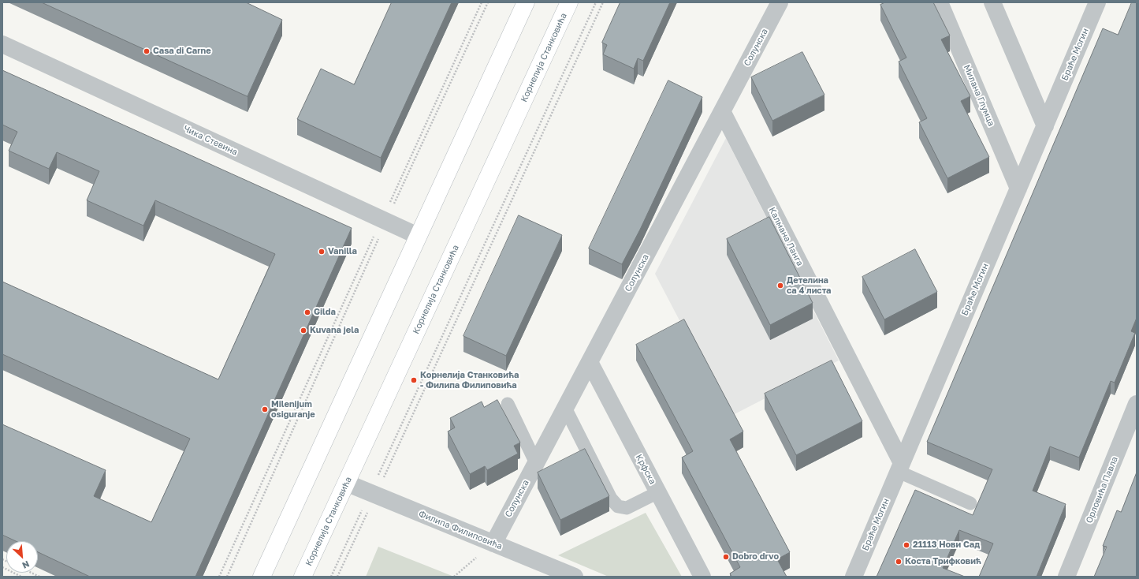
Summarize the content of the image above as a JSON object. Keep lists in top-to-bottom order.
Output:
{
  "streets": {
    "main road": ["Корнелија Станковића"],
    "street": [
      "Солунска",
      "Браће Могин",
      "Милана Глумца",
      "Чика Стевина",
      "Калмана Ланга",
      "Крфска",
      "Орловића Павла",
      "Филипа Филиповића"
    ]
  },
  "crossings": [
    ["Солунска", "Калмана Ланга"],
    ["Солунска", "Крфска"],
    ["Солунска", "Филипа Филиповића"],
    ["Браће Могин", "Милана Глумца"],
    ["Браће Могин", "Калмана Ланга"],
    ["Корнелија Станковића", "Филипа Филиповића"]
  ],
  "places": [
    "Casa di Carne",
    "Vanilla",
    "Детелина са 4 листа",
    "Gilda",
    "Kuvana jela",
    "Корнелија Станковића - Филипа Филиповића",
    "Milenijum osiguranje",
    "21113 Нови Сад",
    "Dobro drvo",
    "Коста Трифковић"
  ],
  "north": "bottom right"
}
